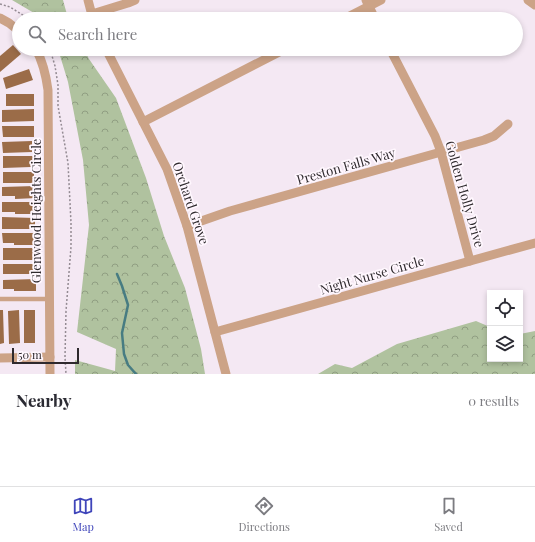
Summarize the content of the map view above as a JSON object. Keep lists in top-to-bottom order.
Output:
{
  "streets": {
    "street": [
      "Preston Falls Way",
      "Golden Holly Drive",
      "Orchard Grove",
      "Glenwood Heights Circle",
      "Night Nurse Circle"
    ]
  },
  "crossings": [
    ["Preston Falls Way", "Golden Holly Drive"],
    ["Preston Falls Way", "Orchard Grove"],
    ["Golden Holly Drive", "Night Nurse Circle"],
    ["Orchard Grove", "Night Nurse Circle"]
  ],
  "scale_bar": "50 m",
  "page": {
    "search": "Search here",
    "scale": "50 m",
    "heading": ["Nearby", "0 results"],
    "nav": ["Map", "Directions", "Saved"]
  }
}
